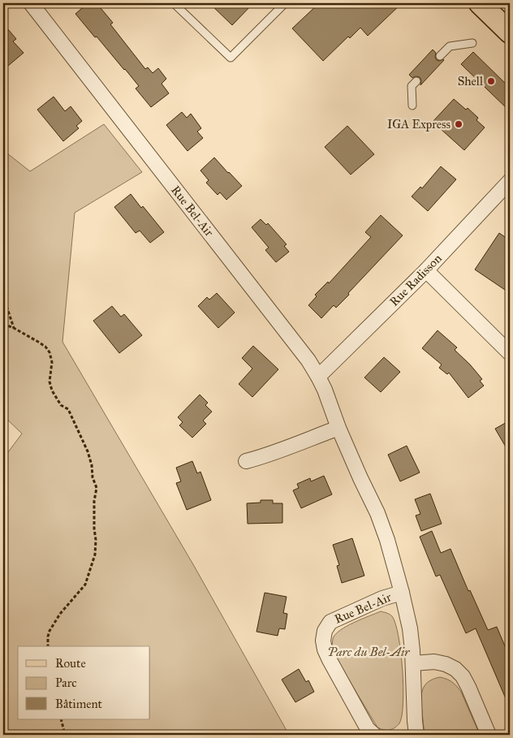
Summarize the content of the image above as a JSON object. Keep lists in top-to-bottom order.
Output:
{
  "streets": {
    "street": ["Rue Bel-Air", "Rue Radisson"]
  },
  "crossings": [
    ["Rue Bel-Air", "Rue Radisson"]
  ],
  "parks": ["Parc du Bel-Air"],
  "places": ["Shell", "IGA Express"],
  "legend": ["Route", "Parc", "Bâtiment"]
}
